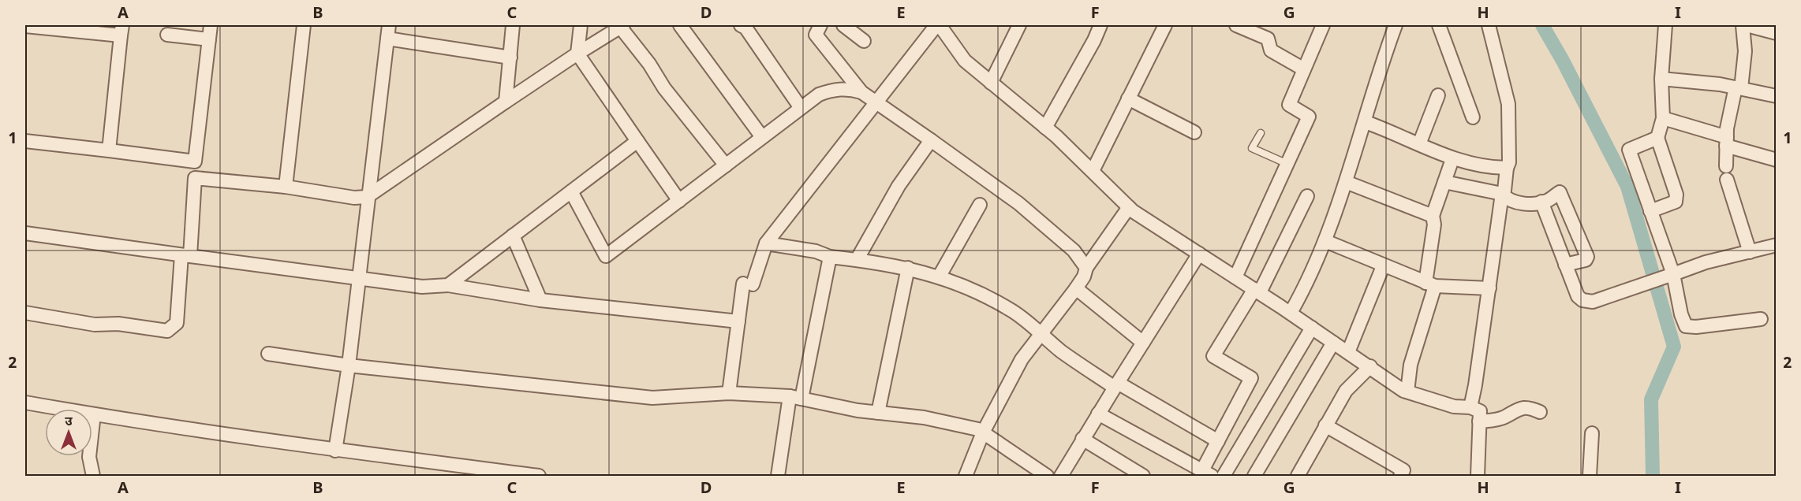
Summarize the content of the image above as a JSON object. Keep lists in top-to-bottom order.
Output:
{
  "north": "top",
  "grid": {
    "columns": [
      "A",
      "B",
      "C",
      "D",
      "E",
      "F",
      "G",
      "H",
      "I"
    ],
    "rows": ["1", "2"]
  }
}
